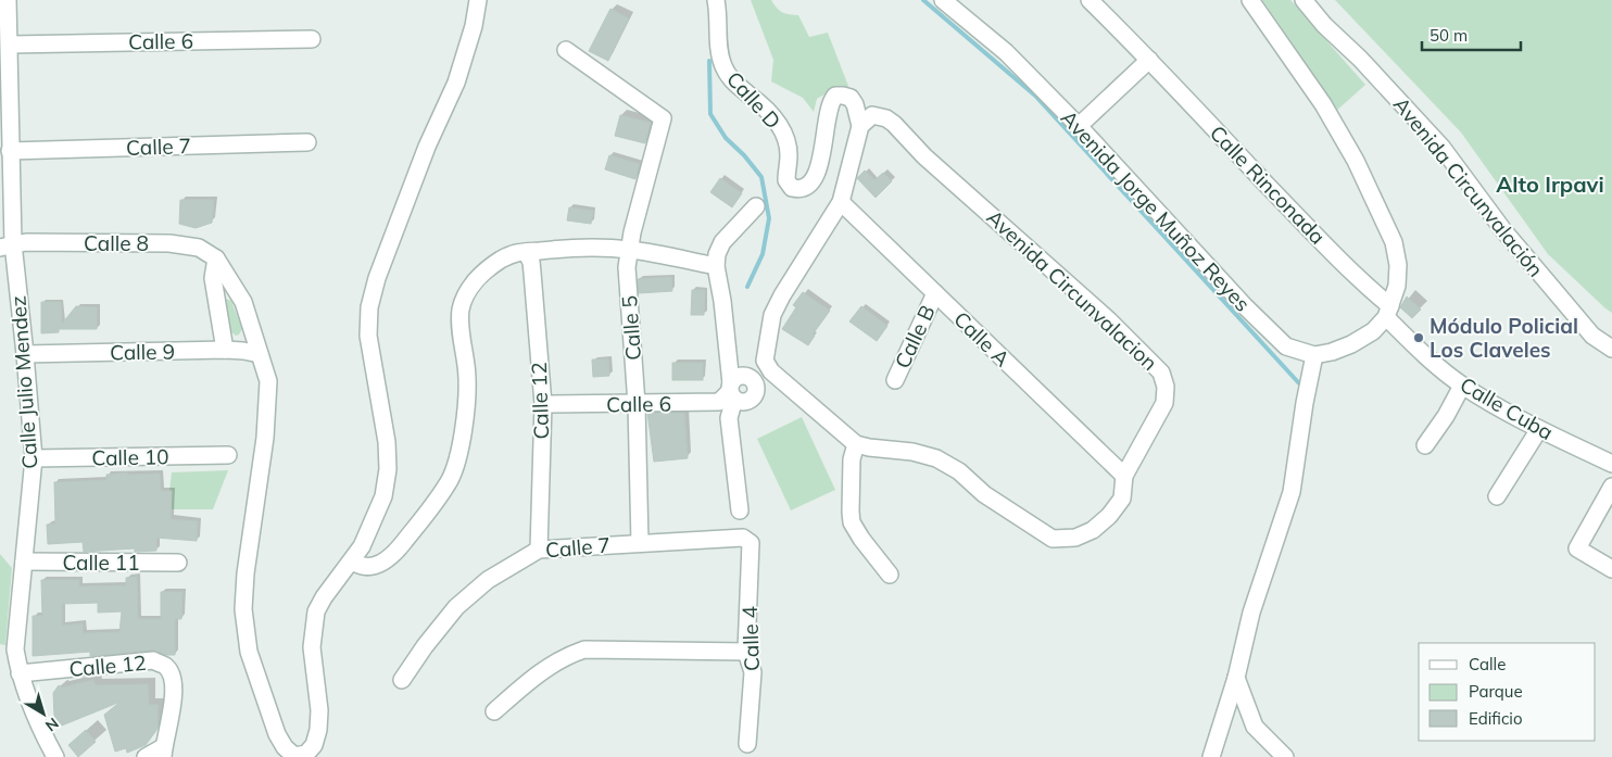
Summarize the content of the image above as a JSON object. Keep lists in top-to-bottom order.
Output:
{
  "streets": {
    "street": [
      "Calle 6",
      "Calle D",
      "Calle 7",
      "Calle Rinconada",
      "Avenida Circunvalación",
      "Avenida Jorge Muñoz Reyes",
      "Calle 8",
      "Avenida Circunvalacion",
      "Calle 5",
      "Calle B",
      "Calle A",
      "Calle 9",
      "Calle Julio Mendez",
      "Calle 12",
      "Calle Cuba",
      "Calle 10",
      "Calle 11",
      "Calle 4"
    ]
  },
  "crossings": [
    ["Calle 6", "Calle 5"],
    ["Calle 6", "Calle Julio Mendez"],
    ["Calle 6", "Calle 12"],
    ["Calle D", "Avenida Circunvalacion"],
    ["Calle 7", "Calle 5"],
    ["Calle 7", "Calle Julio Mendez"],
    ["Calle 7", "Calle 12"],
    ["Calle 7", "Calle 4"],
    ["Calle Rinconada", "Avenida Jorge Muñoz Reyes"],
    ["Calle Rinconada", "Calle Cuba"],
    ["Avenida Jorge Muñoz Reyes", "Calle Cuba"],
    ["Calle 8", "Calle Julio Mendez"],
    ["Avenida Circunvalacion", "Calle A"],
    ["Calle B", "Calle A"],
    ["Calle 9", "Calle Julio Mendez"],
    ["Calle Julio Mendez", "Calle 12"],
    ["Calle Julio Mendez", "Calle 10"],
    ["Calle Julio Mendez", "Calle 11"]
  ],
  "districts": ["Alto Irpavi"],
  "places": ["Módulo Policial Los Claveles"],
  "legend": ["Calle", "Parque", "Edificio"],
  "scale_bar": "50 m",
  "north": "bottom right"
}
